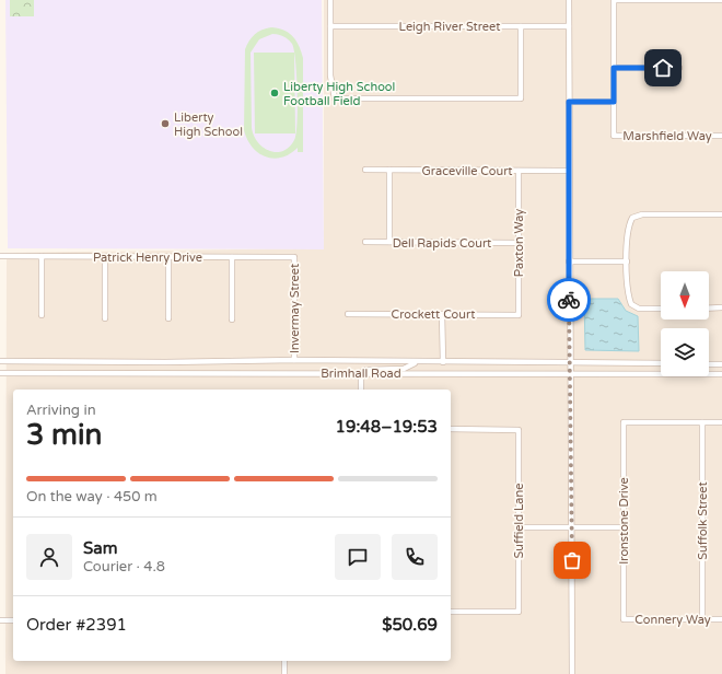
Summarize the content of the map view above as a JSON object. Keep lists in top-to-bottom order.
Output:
{
  "streets": {
    "street": [
      "Leigh River Street",
      "Marshfield Way",
      "Graceville Court",
      "Dell Rapids Court",
      "Paxton Way",
      "Patrick Henry Drive",
      "Invermay Street",
      "Crockett Court",
      "Brimhall Road",
      "Suffield Lane",
      "Ironstone Drive",
      "Suffolk Street",
      "Connery Way"
    ]
  },
  "crossings": [
    ["Graceville Court", "Paxton Way"],
    ["Dell Rapids Court", "Paxton Way"],
    ["Paxton Way", "Crockett Court"],
    ["Patrick Henry Drive", "Invermay Street"],
    ["Invermay Street", "Brimhall Road"],
    ["Ironstone Drive", "Suffolk Street"],
    ["Ironstone Drive", "Connery Way"],
    ["Suffolk Street", "Connery Way"]
  ],
  "places": ["Liberty High School Football Field", "Liberty High School"],
  "north": "bottom",
  "page": {
    "heading": ["3 min", "Arriving in", "19:48–19:53"],
    "panel": [
      "Sam",
      "Courier · 4.8",
      "Order #2391",
      "$50.69"
    ],
    "bar": "On the way · 450 m"
  }
}
